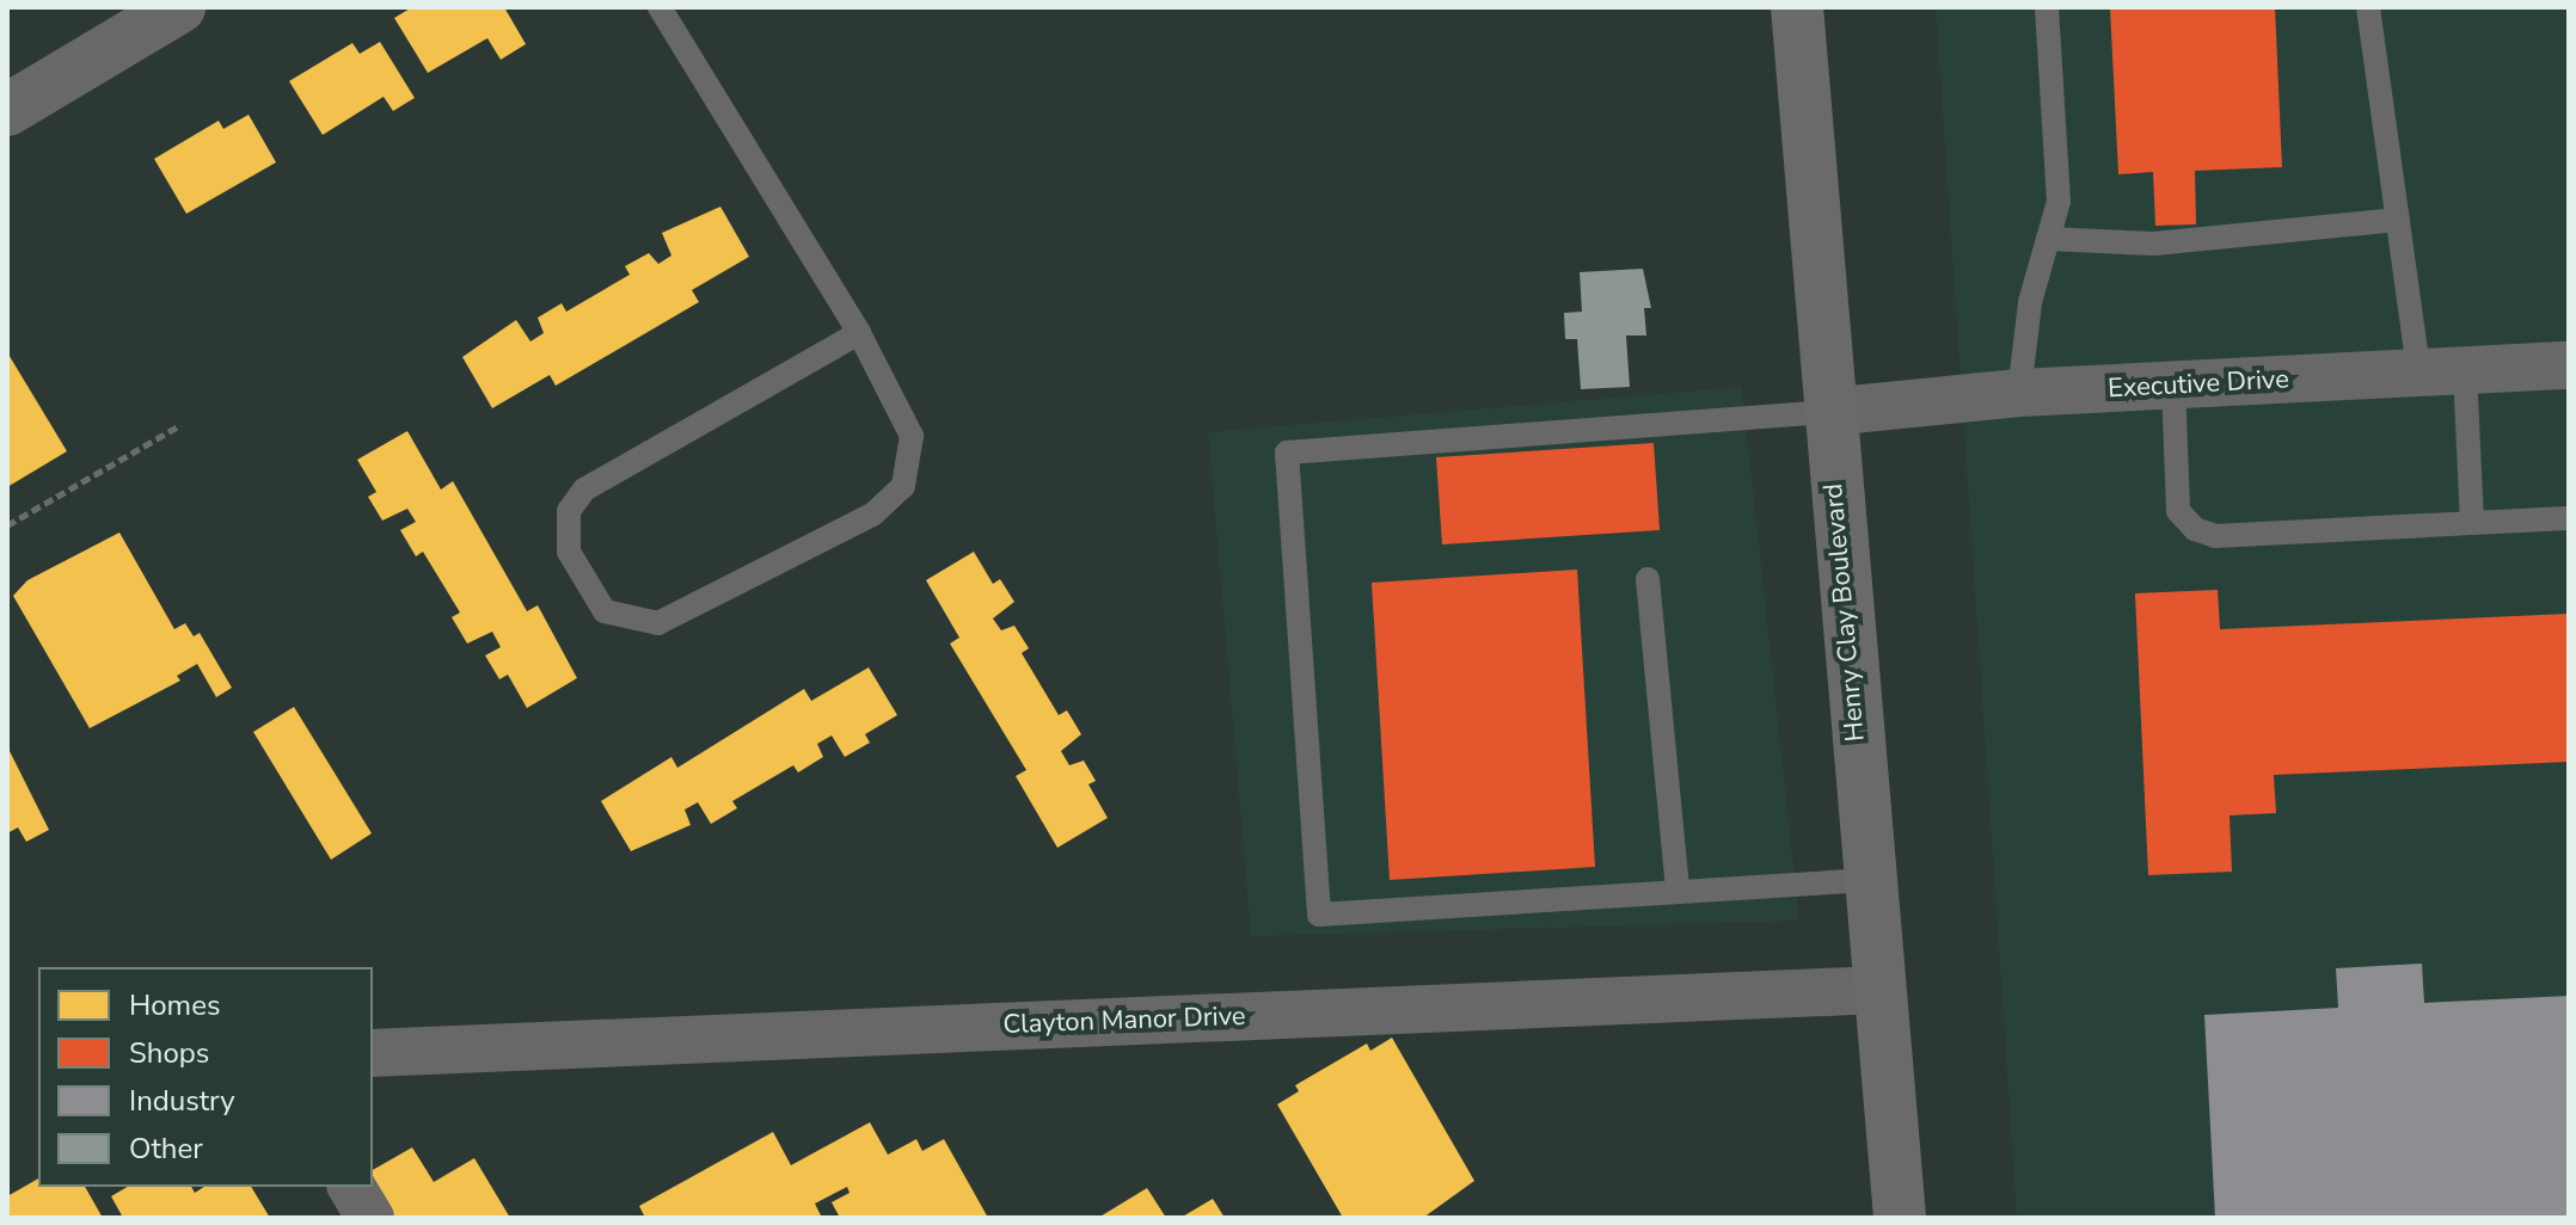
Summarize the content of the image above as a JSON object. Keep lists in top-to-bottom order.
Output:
{
  "streets": {
    "main road": ["Henry Clay Boulevard"],
    "street": ["Executive Drive", "Clayton Manor Drive"]
  },
  "crossings": [
    ["Executive Drive", "Henry Clay Boulevard"],
    ["Henry Clay Boulevard", "Clayton Manor Drive"]
  ],
  "legend": [
    "Homes",
    "Shops",
    "Industry",
    "Other"
  ]
}
